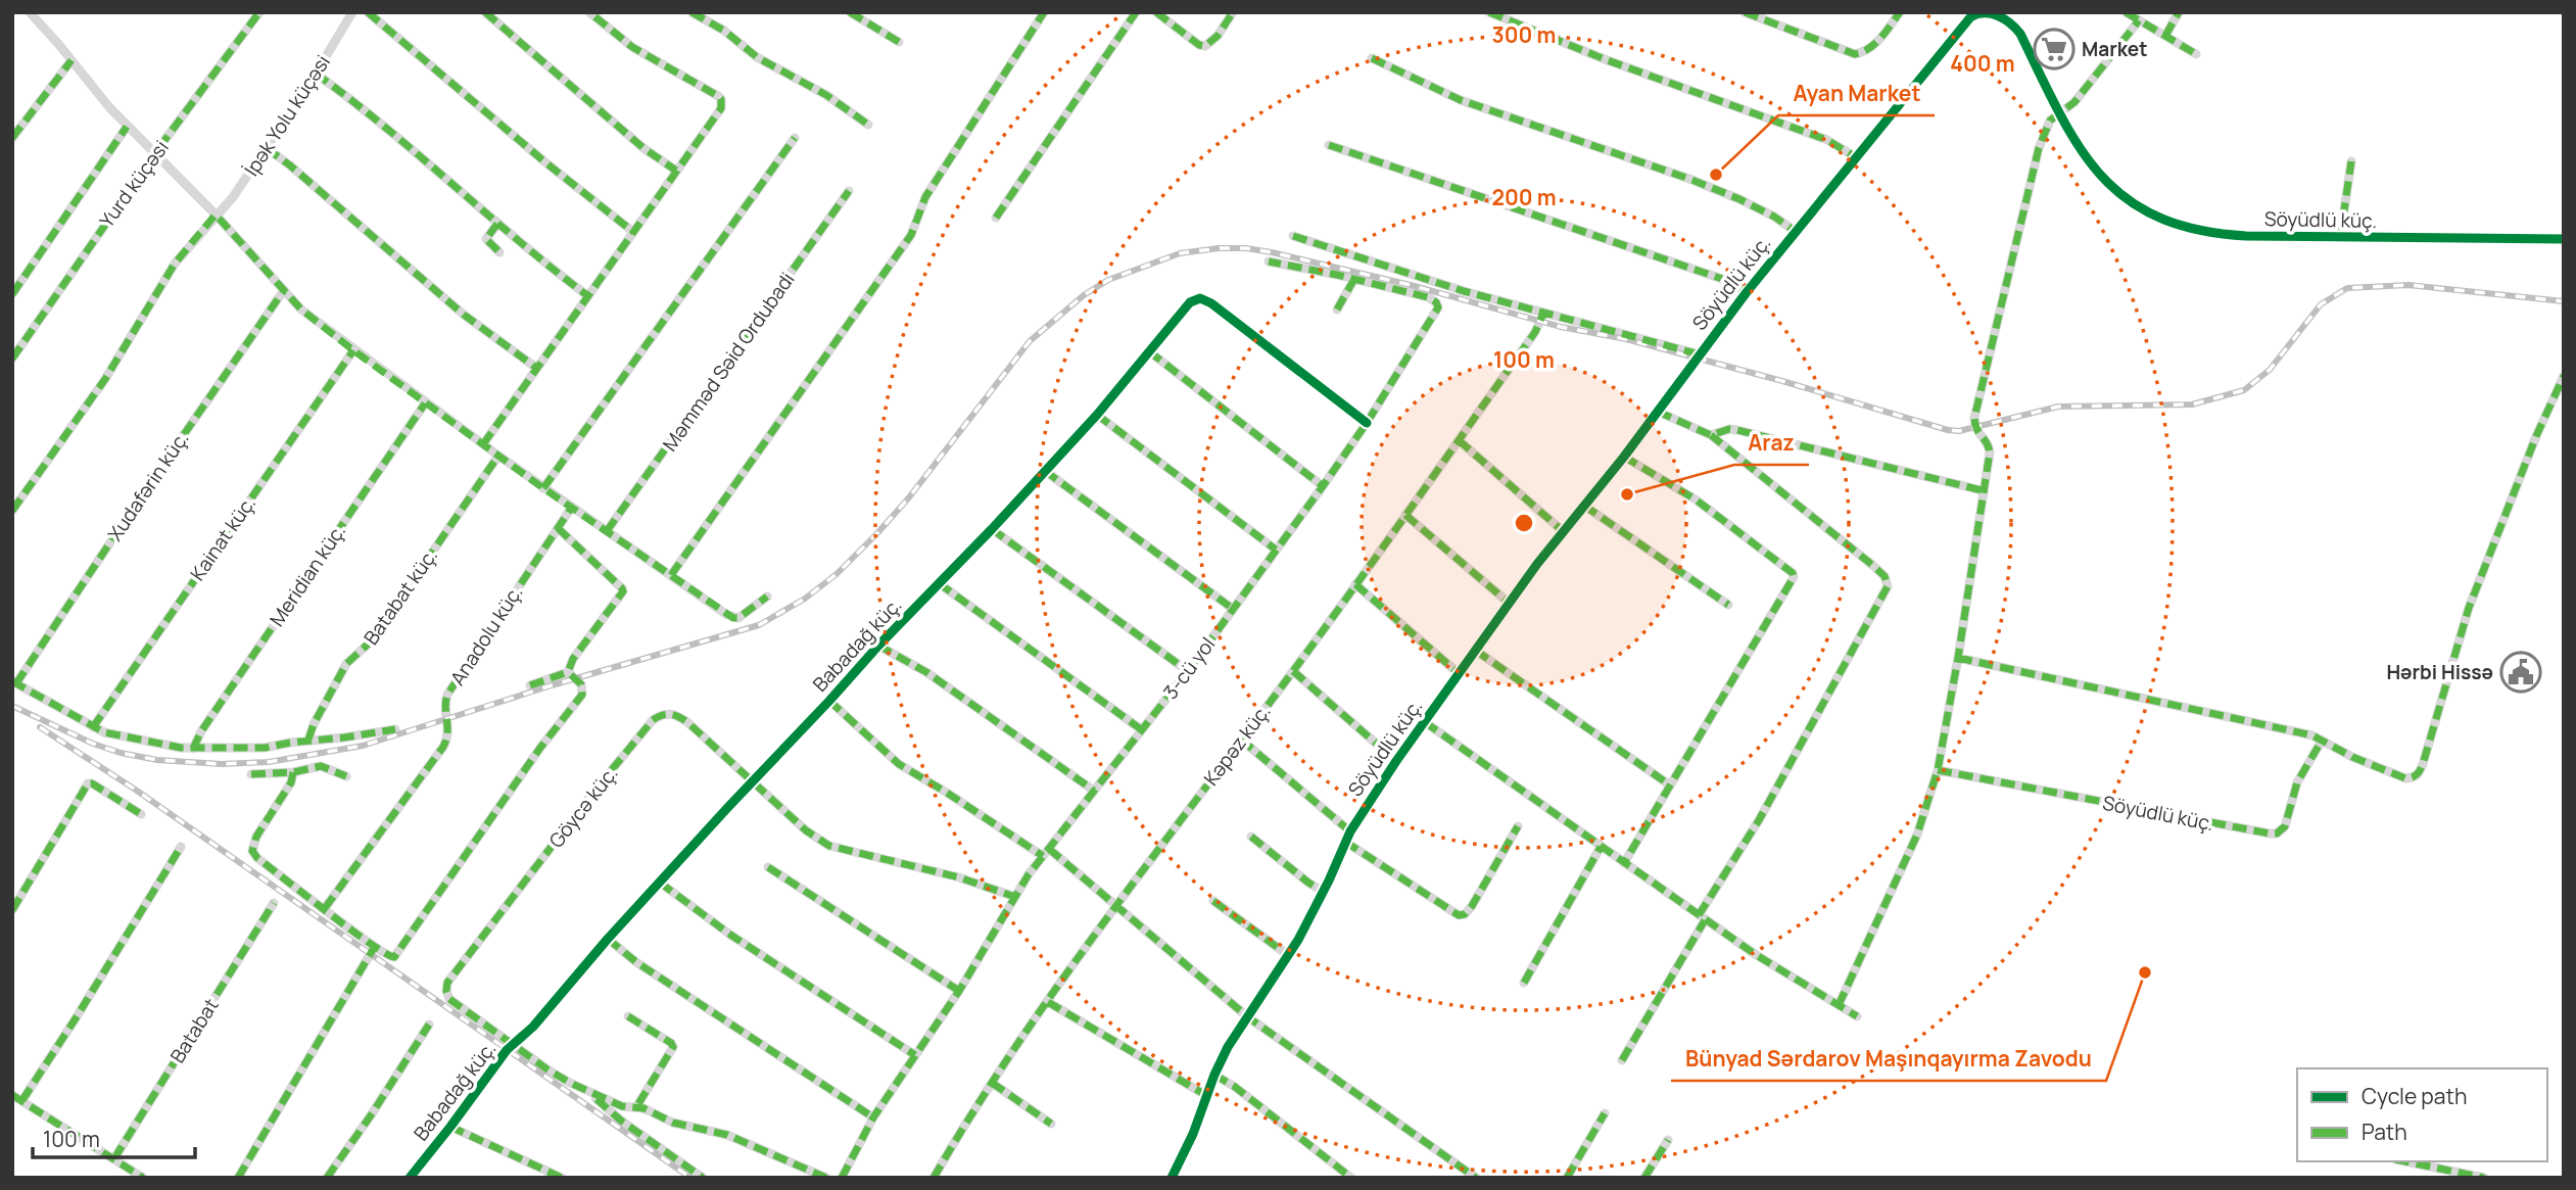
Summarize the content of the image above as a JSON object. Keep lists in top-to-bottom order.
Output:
{
  "streets": {
    "street": [
      "İpək Yolu küçəsi",
      "Yurd küçəsi",
      "Söyüdlü küç.",
      "Məmməd Səid Ordubadi",
      "Xudafərin küç.",
      "Kainat küç.",
      "Meridian küç.",
      "Batabat küç.",
      "Anadolu küç.",
      "Babadağ küç.",
      "3-cü yol",
      "Kəpəz küç.",
      "Göycə küç.",
      "Batabat"
    ]
  },
  "crossings": [
    ["Babadağ küç.", "3-cü yol"],
    ["Babadağ küç.", "Göycə küç."],
    ["3-cü yol", "Göycə küç."]
  ],
  "places": {
    "supermarket": ["Market"],
    "other": ["Ayan Market", "Araz", "Bünyad Sərdarov Maşınqayırma Zavodu"],
    "public building": ["Hərbi Hissə"]
  },
  "legend": ["Cycle path", "Path"],
  "scale_bar": "100 m",
  "rings": [
    "300 m",
    "400 m",
    "200 m",
    "100 m"
  ]
}
